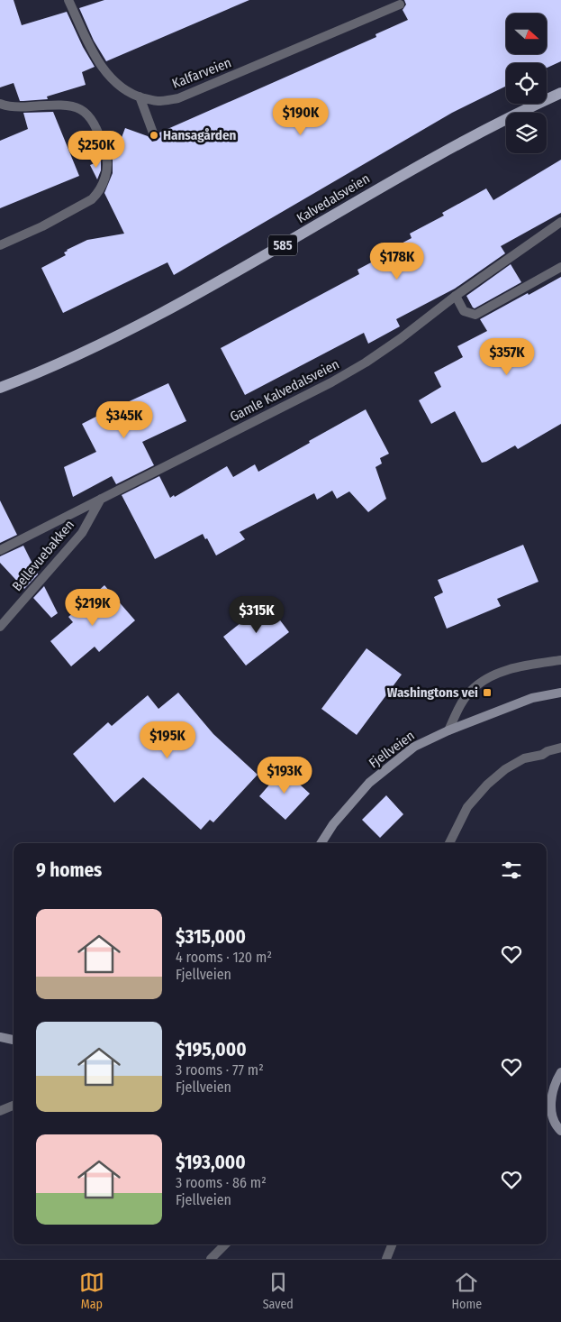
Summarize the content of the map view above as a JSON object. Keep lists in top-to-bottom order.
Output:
{
  "streets": {
    "main road": ["Kalvedalsveien", "585"],
    "street": [
      "Kalfarveien",
      "Gamle Kalvedalsveien",
      "Bellevuebakken",
      "Fjellveien"
    ]
  },
  "crossings": [
    ["Gamle Kalvedalsveien", "Bellevuebakken"]
  ],
  "places": {
    "other": ["Hansagården"],
    "transit": ["Washingtons vei"]
  },
  "north": "right",
  "page": {
    "price": [
      "$190K",
      "$250K",
      "$178K",
      "$357K",
      "$345K",
      "$219K",
      "$315K",
      "$195K",
      "$193K"
    ],
    "heading": "9 homes",
    "list": [
      {
        "name": "$315,000",
        "note": "4 rooms · 120 m² · Fjellveien"
      },
      {
        "name": "$195,000",
        "note": "3 rooms · 77 m² · Fjellveien"
      },
      {
        "name": "$193,000",
        "note": "3 rooms · 86 m² · Fjellveien"
      }
    ],
    "tabs": ["Map", "Saved", "Home"]
  }
}
